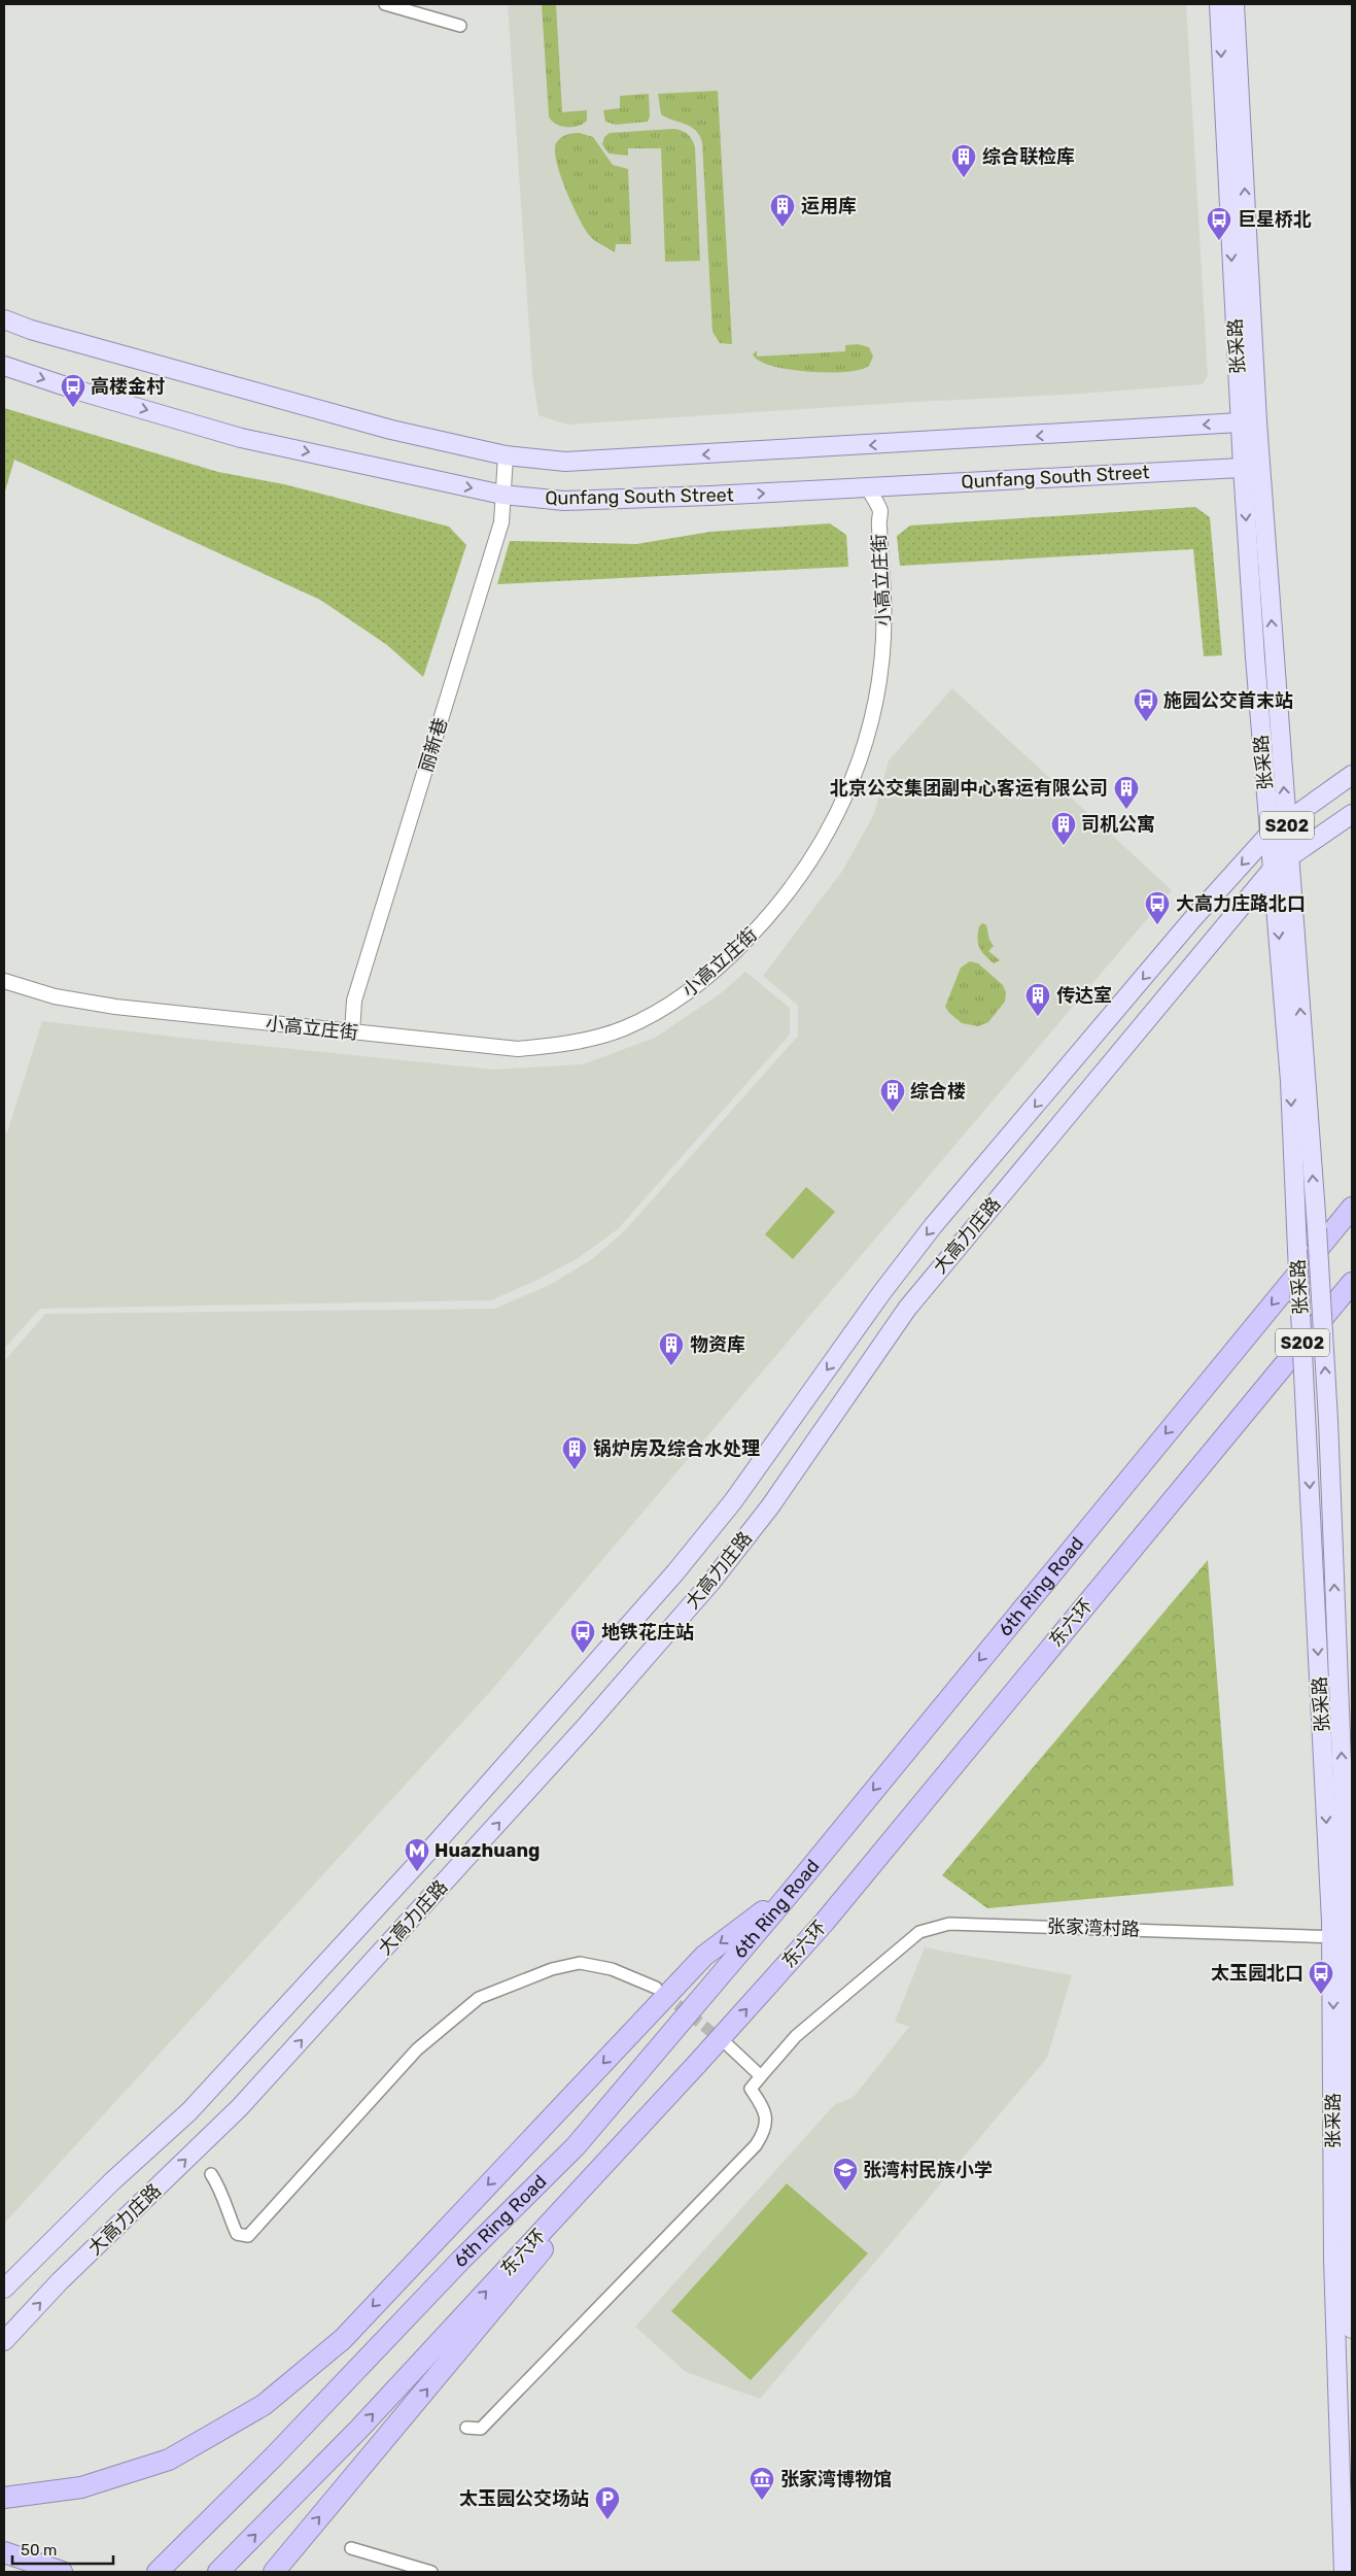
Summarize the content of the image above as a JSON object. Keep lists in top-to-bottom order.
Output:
{
  "streets": {
    "highway": ["6th Ring Road", "东六环"],
    "main road": [
      "张采路",
      "Qunfang South Street",
      "S202",
      "大高力庄路"
    ],
    "street": ["小高立庄街", "丽新巷", "张家湾村路"]
  },
  "crossings": [
    ["张采路", "Qunfang South Street"],
    ["张采路", "大高力庄路"],
    ["张采路", "张家湾村路"],
    ["Qunfang South Street", "小高立庄街"],
    ["Qunfang South Street", "丽新巷"],
    ["小高立庄街", "丽新巷"]
  ],
  "one_way": ["6th Ring Road"],
  "places": {
    "building": [
      "综合联检库",
      "运用库",
      "北京公交集团副中心客运有限公司",
      "司机公寓",
      "传达室",
      "综合楼",
      "物资库",
      "锅炉房及综合水处理"
    ],
    "bus stop": [
      "巨星桥北",
      "高楼金村",
      "施园公交首末站",
      "大高力庄路北口",
      "地铁花庄站",
      "太玉园北口"
    ],
    "metro station": ["Huazhuang"],
    "school or university": ["张湾村民族小学"],
    "museum": ["张家湾博物馆"],
    "parking": ["太玉园公交场站"]
  },
  "scale_bar": "50 m"
}
